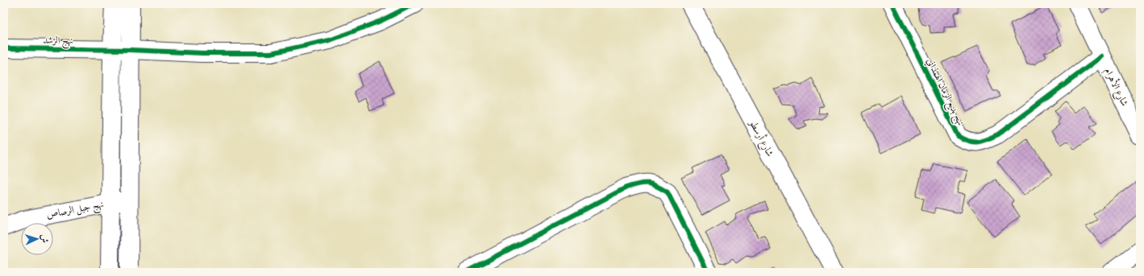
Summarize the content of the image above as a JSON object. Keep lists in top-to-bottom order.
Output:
{
  "streets": {
    "street": [
      "نهج الرشد",
      "شارع الأهرام",
      "نهج بديع الزمان الهمذاني",
      "شارع أرسطو",
      "نهج جبل الرصاص"
    ]
  },
  "crossings": [
    ["شارع الأهرام", "نهج بديع الزمان الهمذاني"]
  ],
  "north": "right"
}
